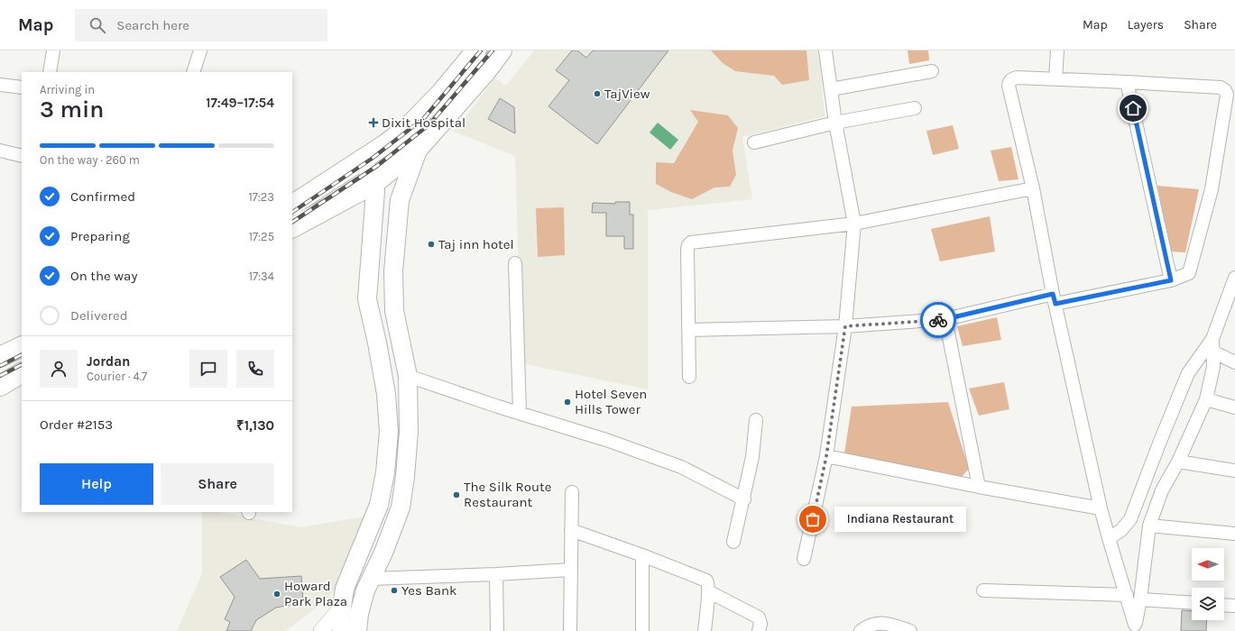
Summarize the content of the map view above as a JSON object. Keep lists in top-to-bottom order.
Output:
{
  "places": {
    "other": [
      "TajView",
      "Taj inn hotel",
      "Hotel Seven Hills Tower",
      "The Silk Route Restaurant",
      "Indiana Restaurant",
      "Yes Bank",
      "Howard Park Plaza"
    ],
    "health": ["Dixit Hospital"]
  },
  "north": "left",
  "page": {
    "header": "Map",
    "search": "Search here",
    "nav": ["Map", "Layers", "Share"],
    "heading": ["3 min", "Arriving in", "17:49–17:54"],
    "panel": [
      "Jordan",
      "Courier · 4.7",
      "Order #2153",
      "₹1,130"
    ],
    "bar": "On the way · 260 m",
    "list": [
      ["Confirmed", "17:23"],
      ["Preparing", "17:25"],
      ["On the way", "17:34"],
      "Delivered"
    ],
    "buttons": ["Help", "Share"],
    "bubble": "Indiana Restaurant"
  }
}
